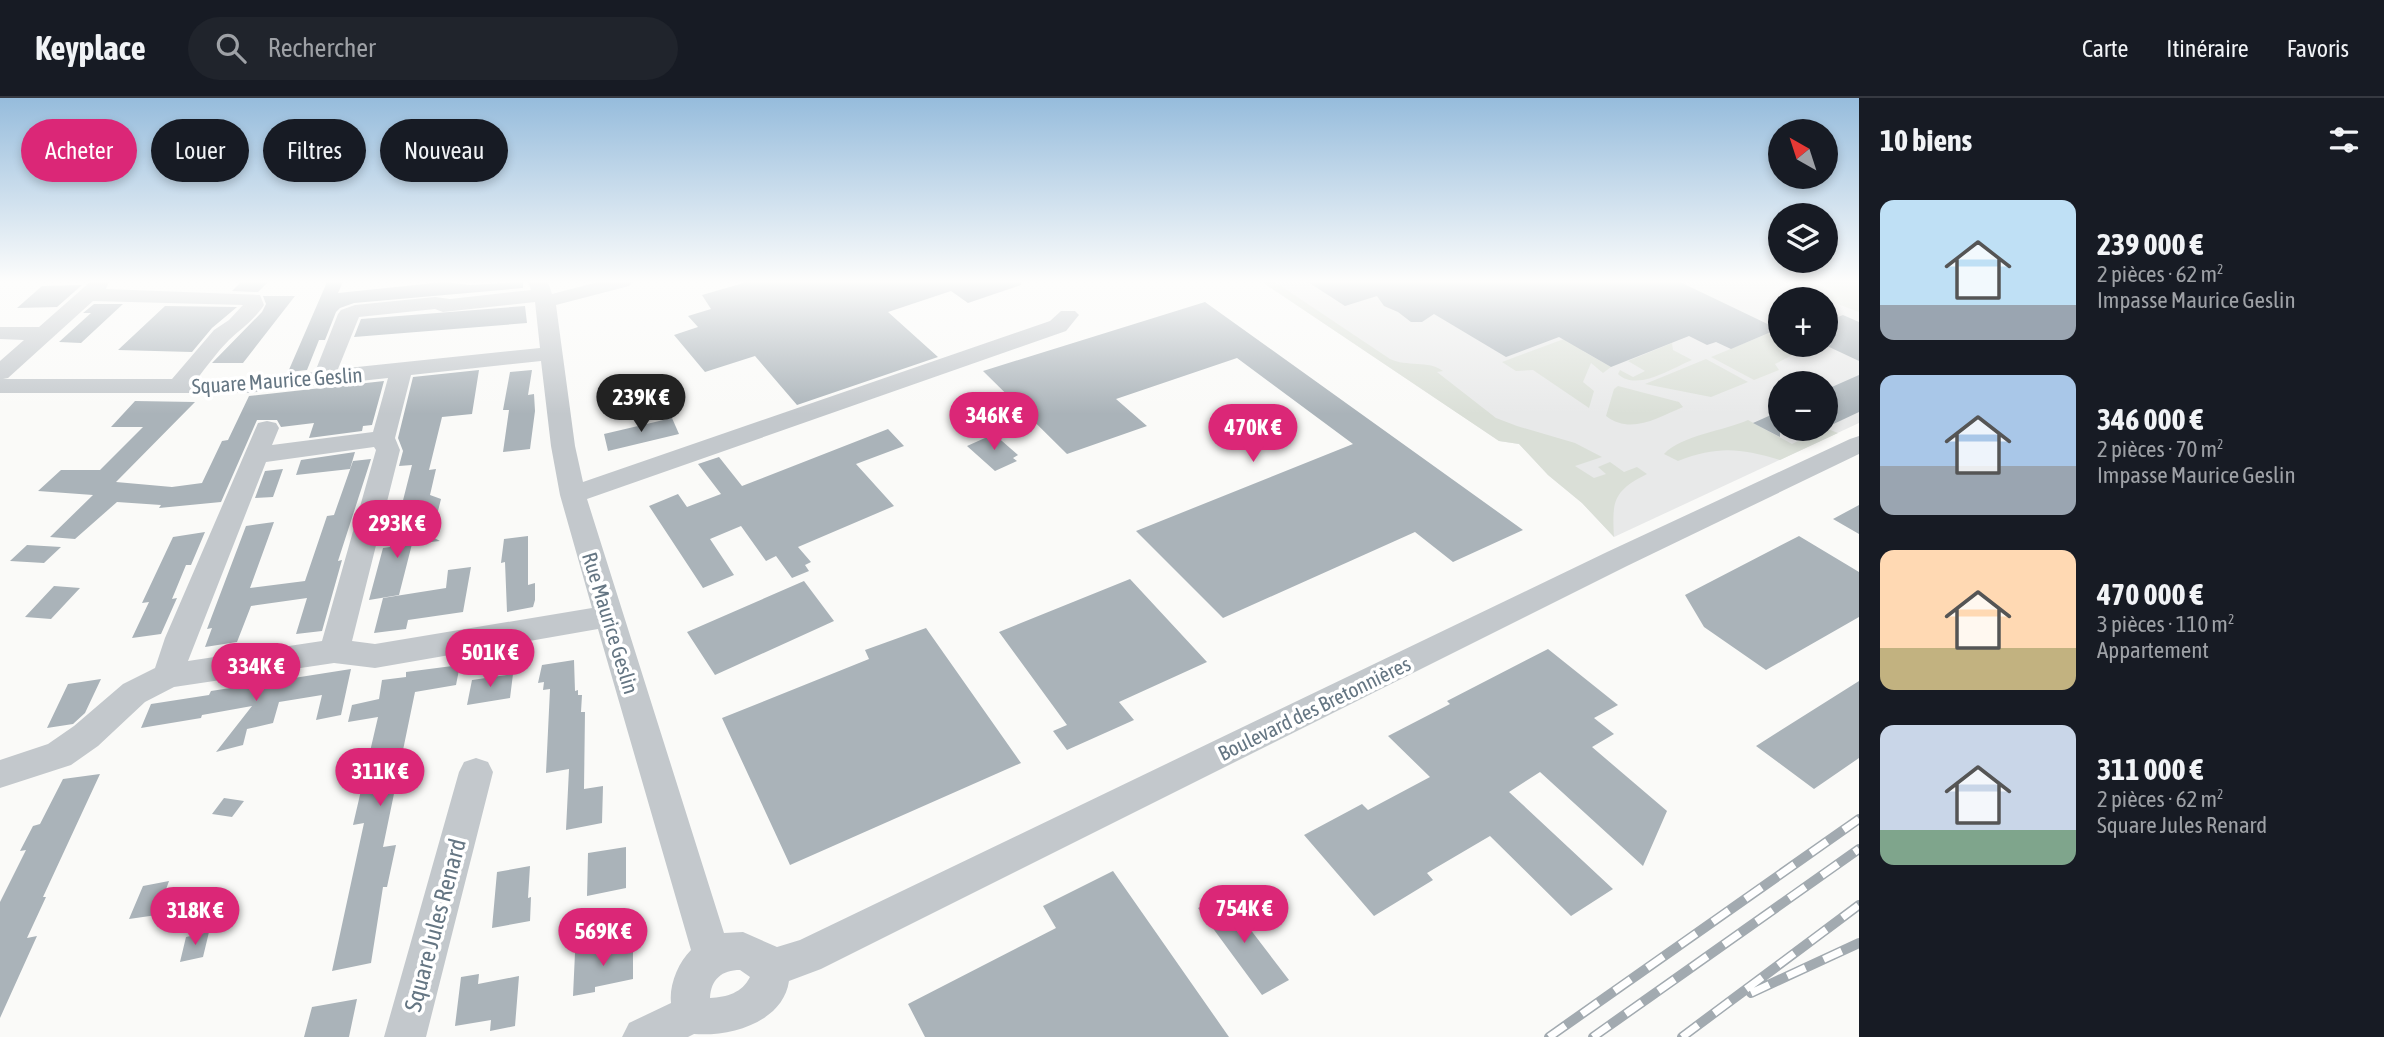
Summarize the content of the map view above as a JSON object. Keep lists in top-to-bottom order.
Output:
{
  "streets": {
    "street": [
      "Square Maurice Geslin",
      "Rue Maurice Geslin",
      "Boulevard des Bretonnières",
      "Square Jules Renard"
    ]
  },
  "crossings": [
    ["Square Maurice Geslin", "Rue Maurice Geslin"],
    ["Rue Maurice Geslin", "Boulevard des Bretonnières"]
  ],
  "north": "top left",
  "page": {
    "header": "Keyplace",
    "search": "Rechercher",
    "nav": ["Carte", "Itinéraire", "Favoris"],
    "heading": "10 biens",
    "map_buttons": ["+", "−"],
    "chip": [
      "Acheter",
      "Louer",
      "Filtres",
      "Nouveau"
    ],
    "list": [
      {
        "name": "239 000 €",
        "note": "2 pièces · 62 m² · Impasse Maurice Geslin"
      },
      {
        "name": "346 000 €",
        "note": "2 pièces · 70 m² · Impasse Maurice Geslin"
      },
      {
        "name": "470 000 €",
        "note": "3 pièces · 110 m² · Appartement"
      },
      {
        "name": "311 000 €",
        "note": "2 pièces · 62 m² · Square Jules Renard"
      }
    ],
    "price": [
      "239K €",
      "346K €",
      "470K €",
      "293K €",
      "501K €",
      "334K €",
      "311K €",
      "754K €",
      "318K €",
      "569K €"
    ]
  }
}
